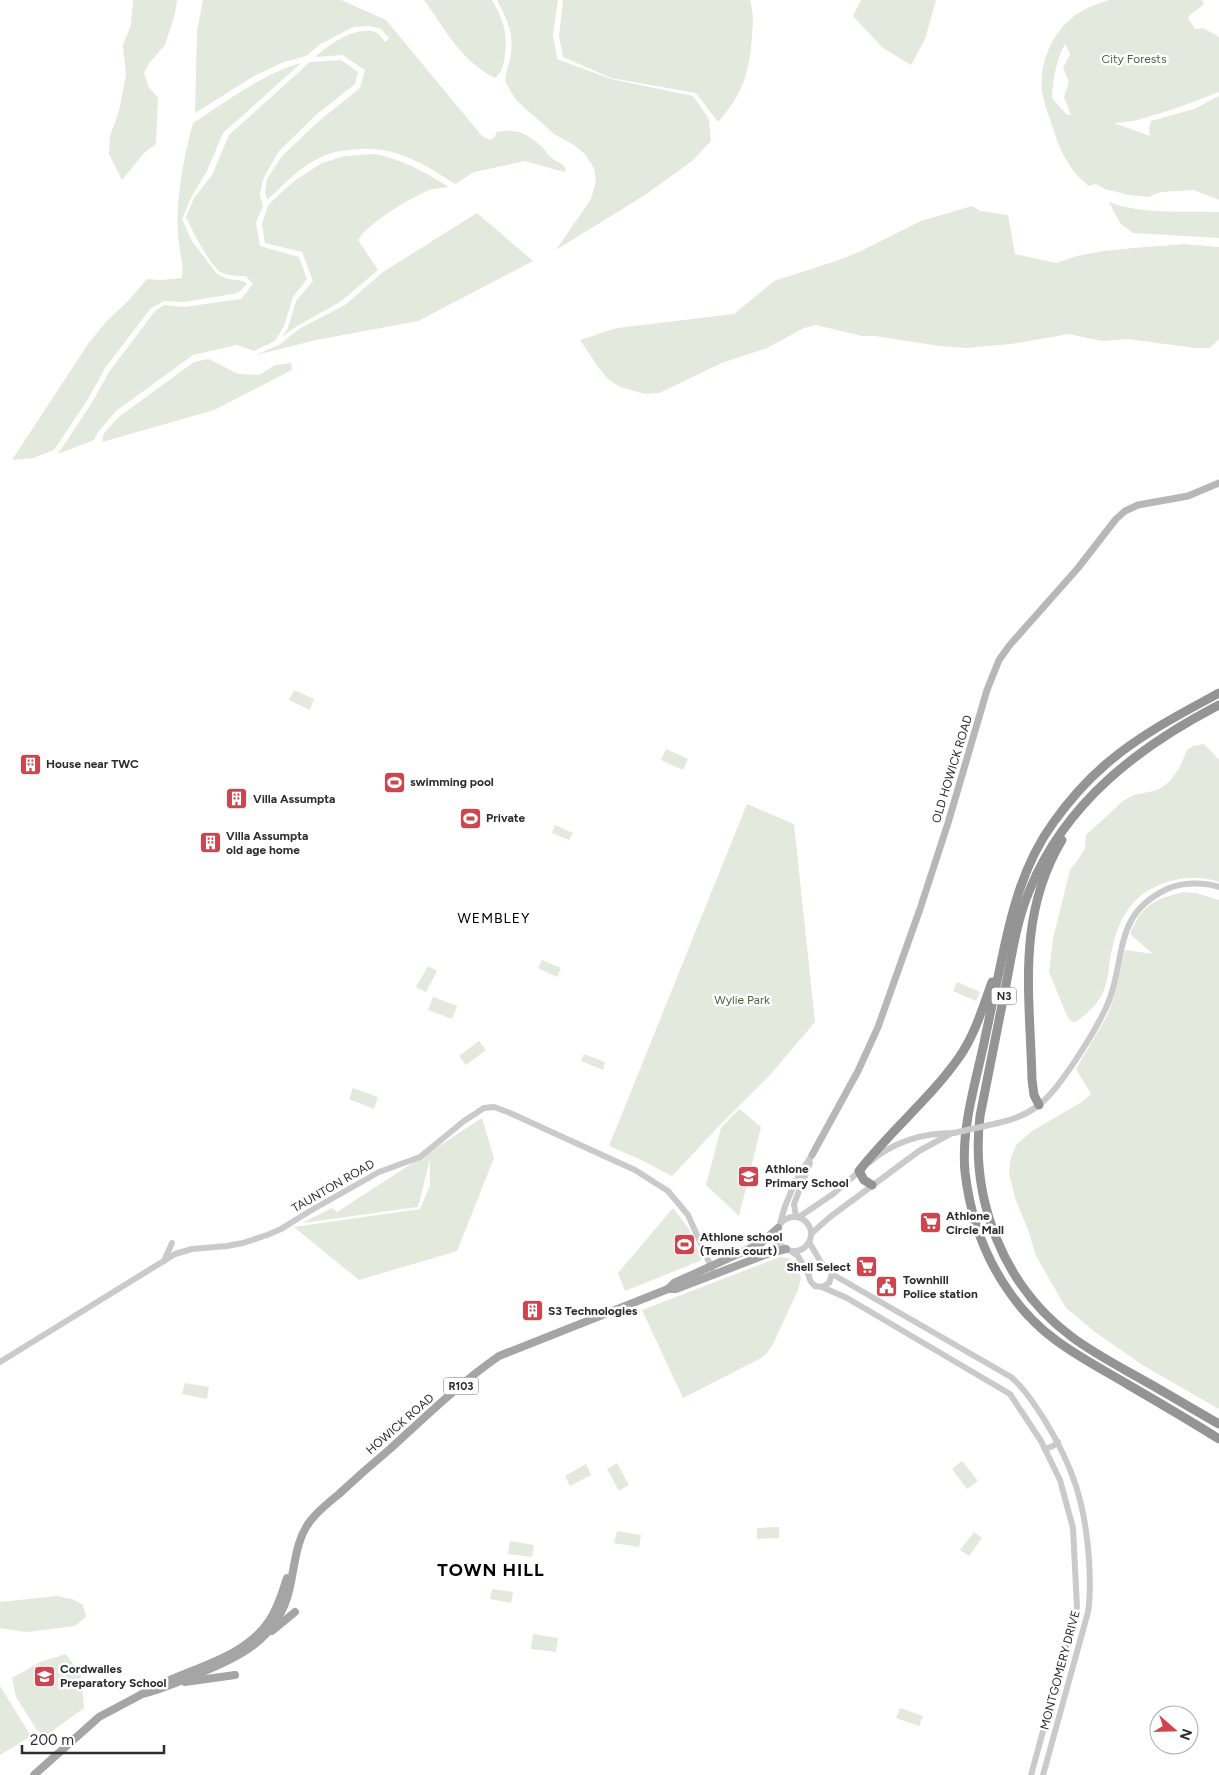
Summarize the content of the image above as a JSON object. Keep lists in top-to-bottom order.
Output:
{
  "streets": {
    "highway": ["N3"],
    "main road": ["OLD HOWICK ROAD", "R103", "HOWICK ROAD"],
    "street": ["TAUNTON ROAD", "MONTGOMERY DRIVE"]
  },
  "crossings": [
    ["OLD HOWICK ROAD", "R103"],
    ["OLD HOWICK ROAD", "HOWICK ROAD"],
    ["TAUNTON ROAD", "HOWICK ROAD"],
    ["R103", "HOWICK ROAD"]
  ],
  "districts": ["WEMBLEY", "TOWN HILL"],
  "parks": ["City Forests", "Wylie Park"],
  "places": {
    "building": [
      "House near TWC",
      "Villa Assumpta",
      "Villa Assumpta old age home",
      "S3 Technologies"
    ],
    "sports": ["swimming pool", "Private", "Athlone school (Tennis court)"],
    "school or university": ["Athlone Primary School", "Cordwalles Preparatory School"],
    "supermarket": ["Athlone Circle Mall", "Shell Select"],
    "public building": ["Townhill Police station"]
  },
  "scale_bar": "200 m",
  "north": "right"
}
